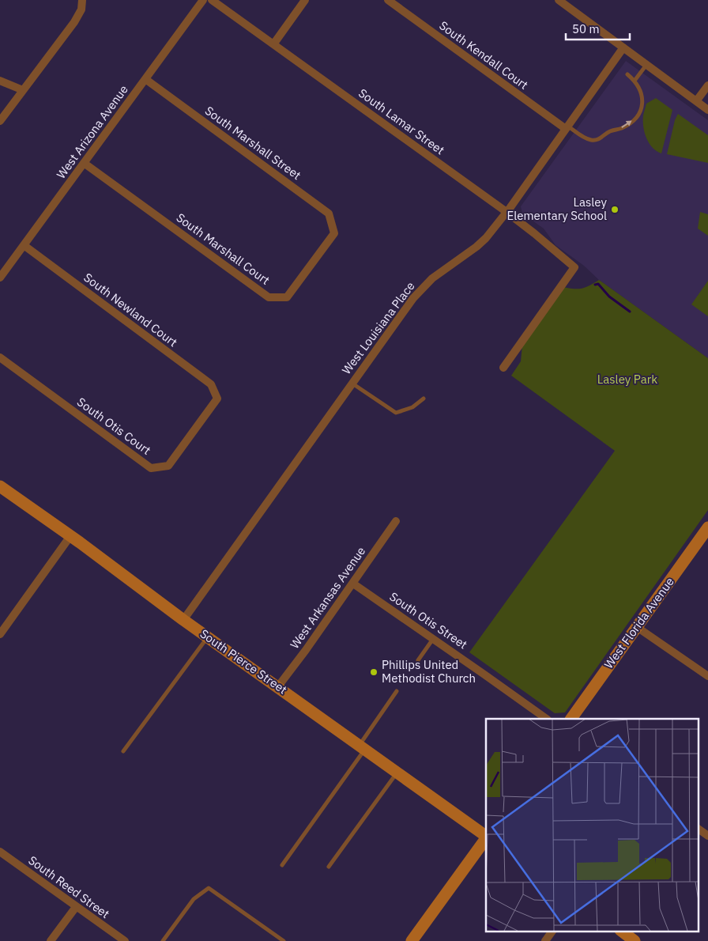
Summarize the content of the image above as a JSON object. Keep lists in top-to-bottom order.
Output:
{
  "streets": {
    "street": [
      "South Kendall Court",
      "South Lamar Street",
      "West Arizona Avenue",
      "South Marshall Street",
      "South Marshall Court",
      "South Newland Court",
      "West Louisiana Place",
      "South Otis Court",
      "West Arkansas Avenue",
      "South Otis Street",
      "West Florida Avenue",
      "South Pierce Street",
      "South Reed Street"
    ]
  },
  "crossings": [
    ["South Kendall Court", "West Louisiana Place"],
    ["South Lamar Street", "West Louisiana Place"],
    ["West Arizona Avenue", "South Marshall Street"],
    ["West Arizona Avenue", "South Marshall Court"],
    ["West Arizona Avenue", "South Newland Court"],
    ["South Marshall Street", "South Marshall Court"],
    ["South Newland Court", "South Otis Court"],
    ["West Louisiana Place", "South Pierce Street"],
    ["West Arkansas Avenue", "South Otis Street"],
    ["West Arkansas Avenue", "South Pierce Street"]
  ],
  "parks": ["Lasley Park"],
  "places": ["Lasley Elementary School", "Phillips United Methodist Church"],
  "scale_bar": "50 m"
}
